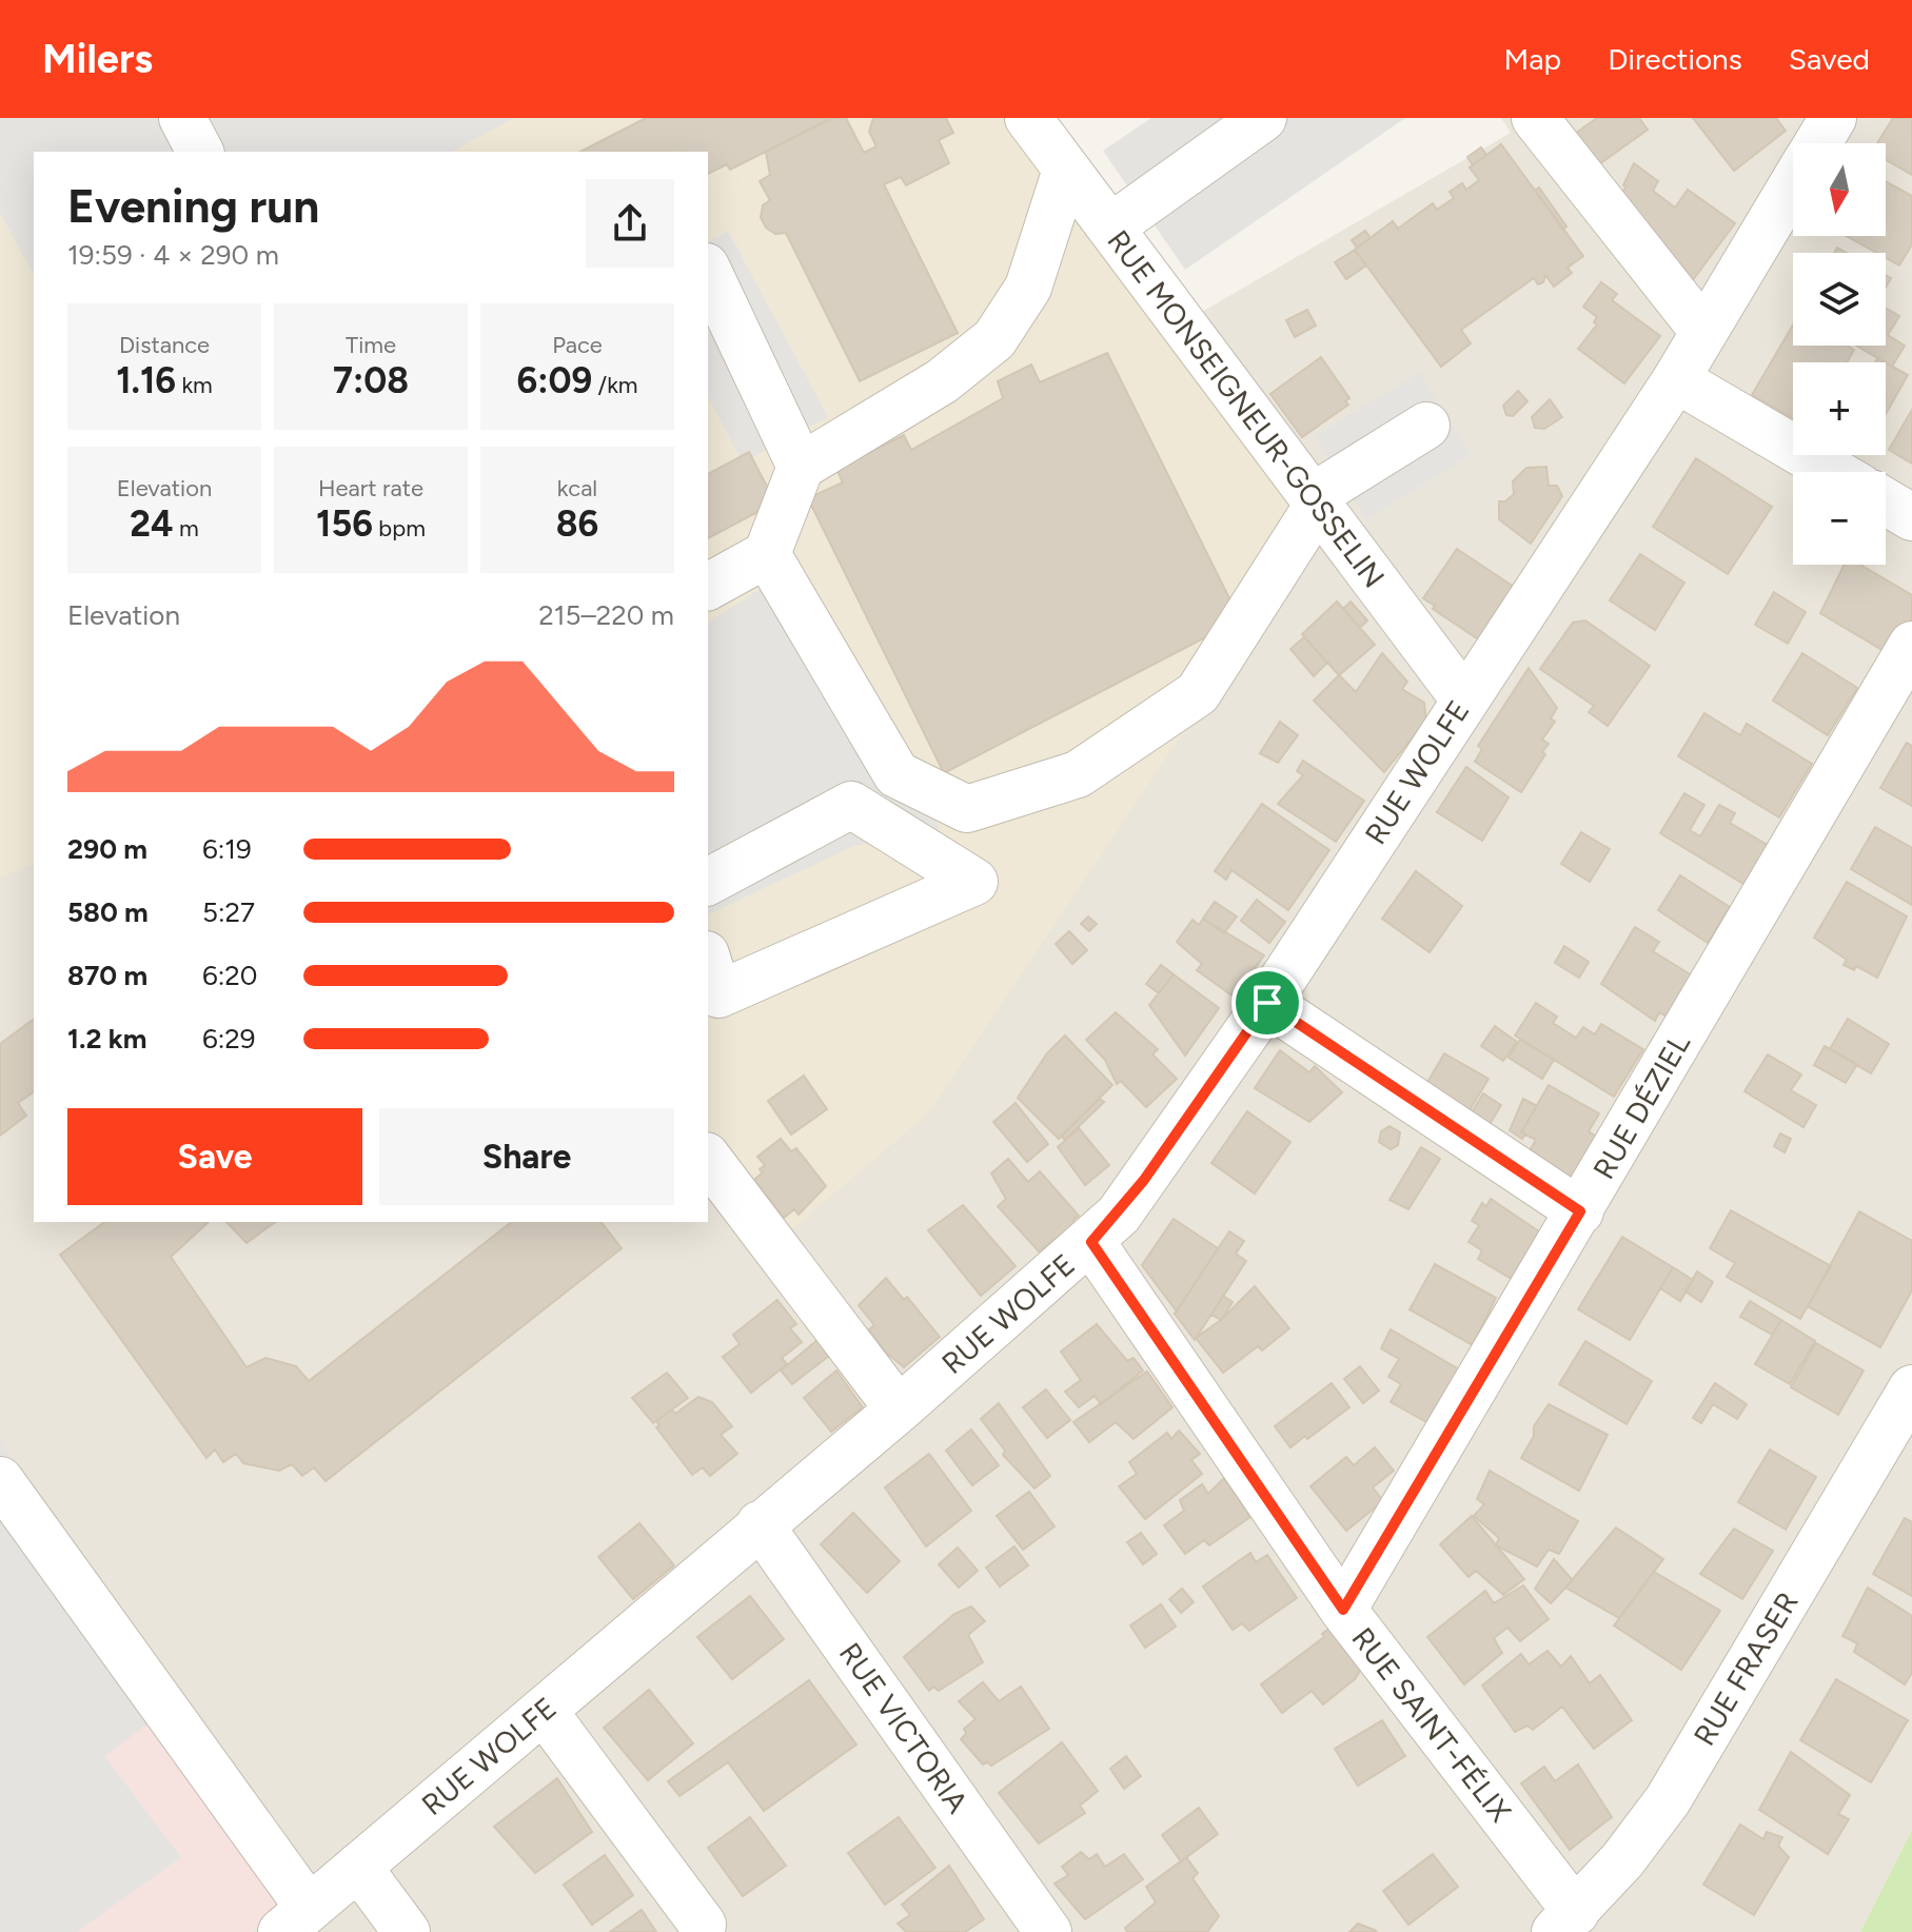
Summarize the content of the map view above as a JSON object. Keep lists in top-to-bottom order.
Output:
{
  "streets": {
    "street": [
      "RUE MONSEIGNEUR-GOSSELIN",
      "RUE WOLFE",
      "RUE DÉZIEL",
      "RUE FRASER",
      "RUE SAINT-FÉLIX",
      "RUE VICTORIA"
    ]
  },
  "crossings": [
    ["RUE MONSEIGNEUR-GOSSELIN", "RUE WOLFE"],
    ["RUE WOLFE", "RUE SAINT-FÉLIX"],
    ["RUE WOLFE", "RUE VICTORIA"],
    ["RUE DÉZIEL", "RUE SAINT-FÉLIX"],
    ["RUE FRASER", "RUE SAINT-FÉLIX"]
  ],
  "north": "bottom",
  "page": {
    "header": "Milers",
    "nav": ["Map", "Directions", "Saved"],
    "map_buttons": ["+", "−"],
    "heading": ["Evening run", "19:59 · 4 × 290 m"],
    "stats": [
      ["Distance", "1.16 km"],
      ["Time", "7:08"],
      ["Pace", "6:09 /km"],
      ["Elevation", "24 m"],
      ["Heart rate", "156 bpm"],
      ["kcal", "86"]
    ],
    "chart": ["Elevation", "215–220 m"],
    "list": [
      {
        "name": "290 m",
        "note": "6:19"
      },
      {
        "name": "580 m",
        "note": "5:27"
      },
      {
        "name": "870 m",
        "note": "6:20"
      },
      {
        "name": "1.2 km",
        "note": "6:29"
      }
    ],
    "buttons": ["Save", "Share"]
  }
}
